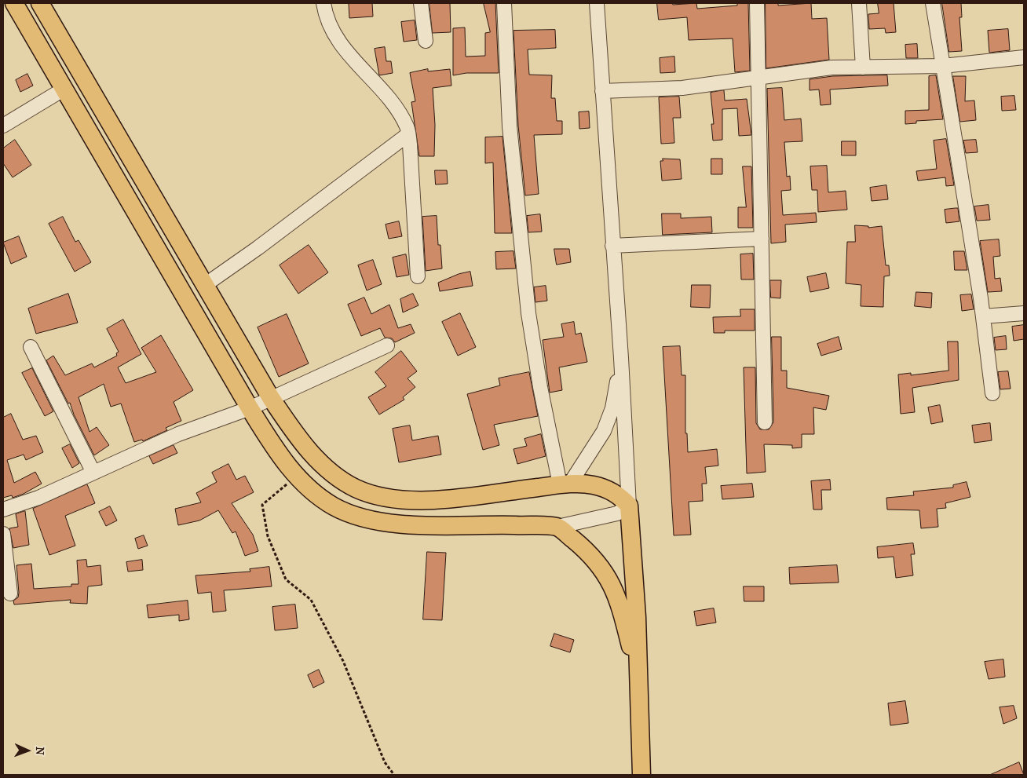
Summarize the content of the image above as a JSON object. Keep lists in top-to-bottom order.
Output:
{
  "north": "right"
}
